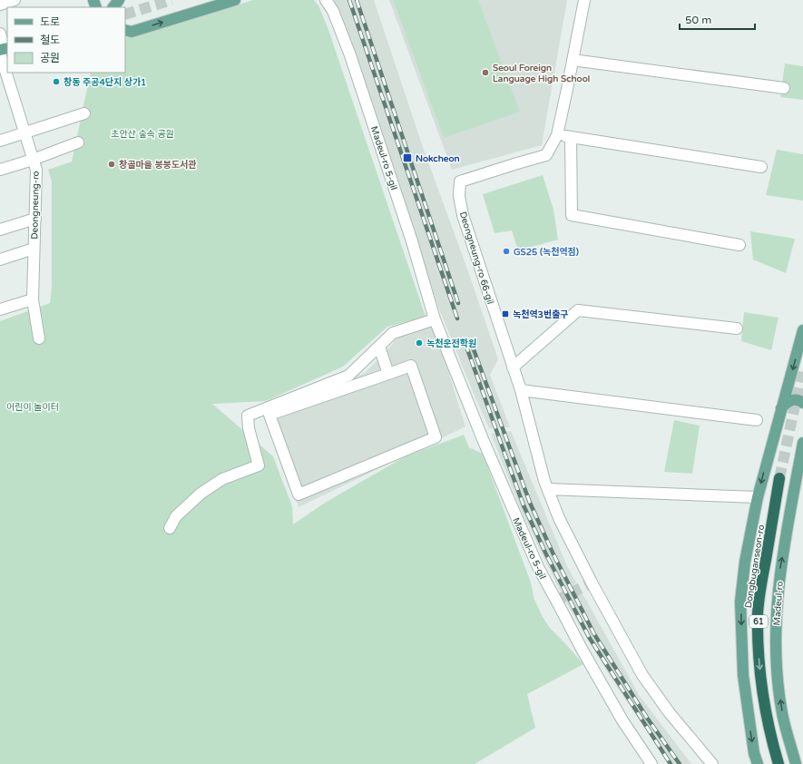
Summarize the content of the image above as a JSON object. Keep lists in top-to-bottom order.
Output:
{
  "streets": {
    "highway": ["Dongbuganseon-ro", "61"],
    "main road": ["Madeul-ro"],
    "street": ["Madeul-ro 5-gil", "Deongneung-ro", "Deongneung-ro 66-gil"]
  },
  "one_way": ["Dongbuganseon-ro"],
  "parks": ["초안산 숲속 공원", "어린이 놀이터"],
  "places": {
    "other": [
      "Seoul Foreign Language High School",
      "창동 주공4단지 상가1",
      "창골마을 붕붕도서관",
      "GS25 (녹천역점)",
      "녹천운전학원"
    ],
    "transit": ["Nokcheon", "녹천역3번출구"]
  },
  "legend": ["도로", "철도", "공원"],
  "scale_bar": "50 m"
}
